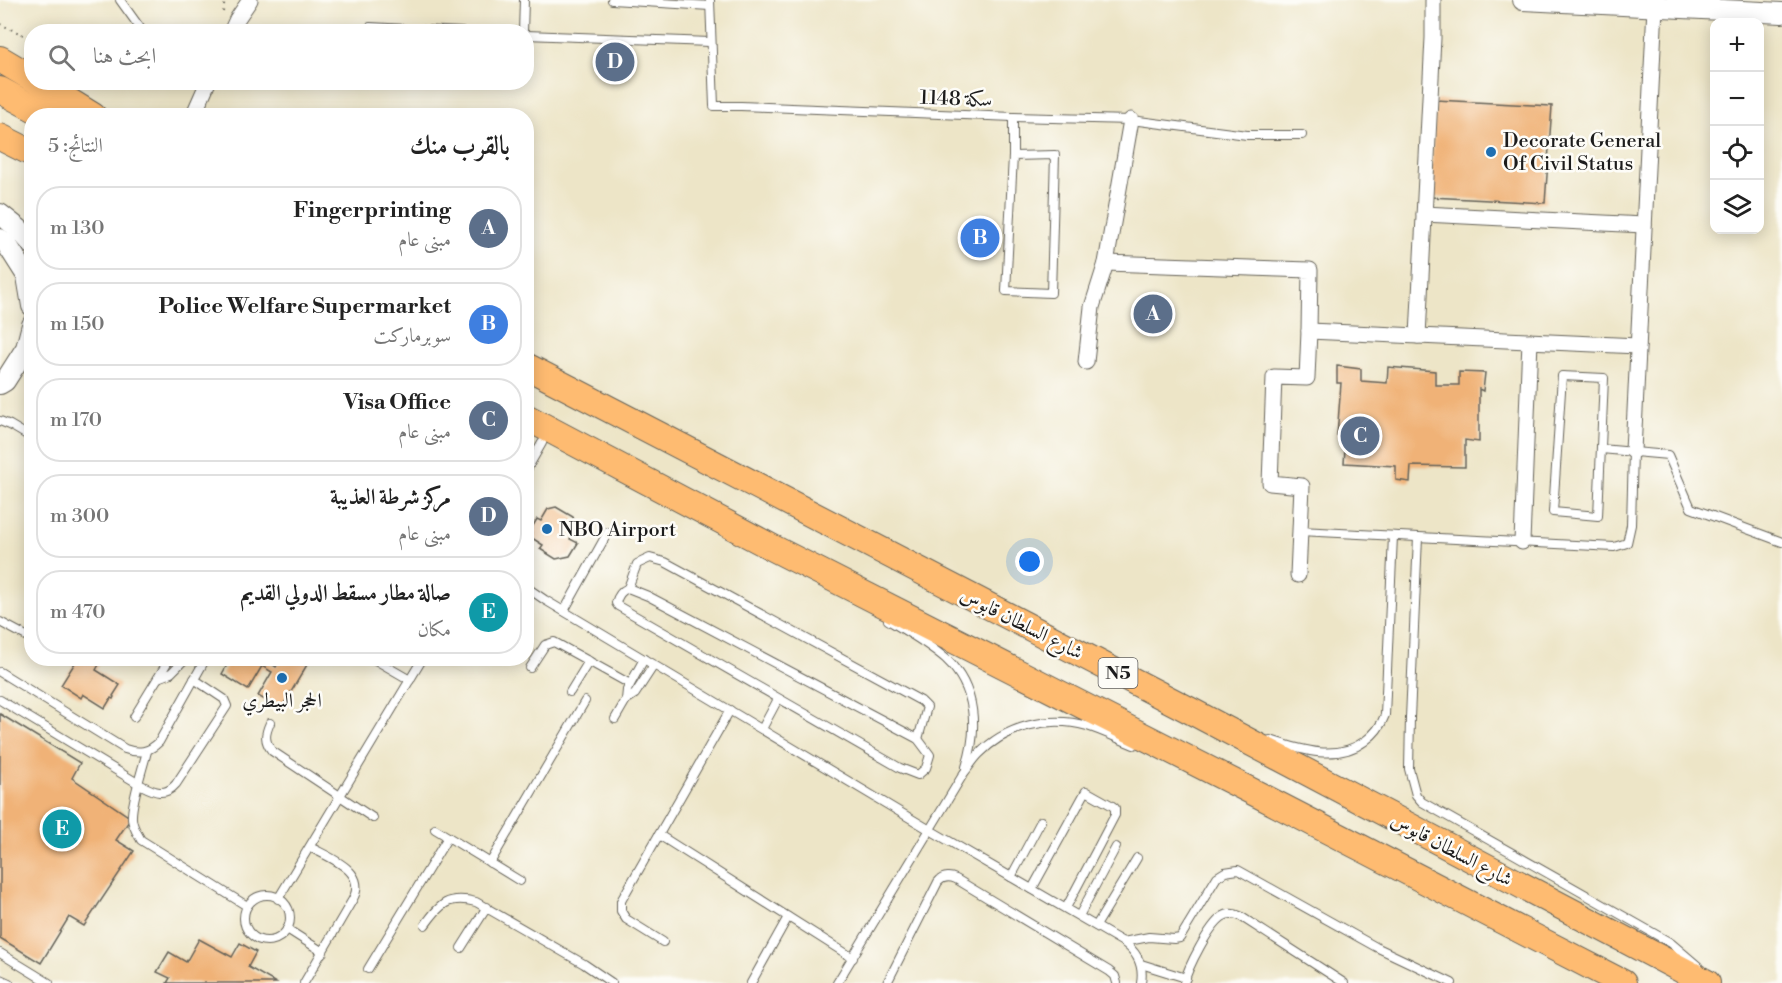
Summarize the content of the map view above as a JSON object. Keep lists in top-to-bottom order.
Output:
{
  "streets": {
    "highway": ["شارع السلطان قابوس", "N5"],
    "lane": ["سكة 1148"]
  },
  "places": ["Decorate General Of Civil Status", "NBO Airport", "الحجر البيطري"],
  "page": {
    "map_buttons": ["+", "−"],
    "search": "ابحث هنا",
    "pins": [
      "D",
      "B",
      "A",
      "C",
      "E"
    ],
    "heading": ["بالقرب منك", "النتائج: 5"],
    "list": [
      {
        "mark": "A",
        "name": "Fingerprinting",
        "note": "مبنى عام",
        "value": "130 m"
      },
      {
        "mark": "B",
        "name": "Police Welfare Supermarket",
        "note": "سوبرماركت",
        "value": "150 m"
      },
      {
        "mark": "C",
        "name": "Visa Office",
        "note": "مبنى عام",
        "value": "170 m"
      },
      {
        "mark": "D",
        "name": "مركز شرطة العذيبة",
        "note": "مبنى عام",
        "value": "300 m"
      },
      {
        "mark": "E",
        "name": "صالة مطار مسقط الدولي القديم",
        "note": "مكان",
        "value": "470 m"
      }
    ]
  }
}
